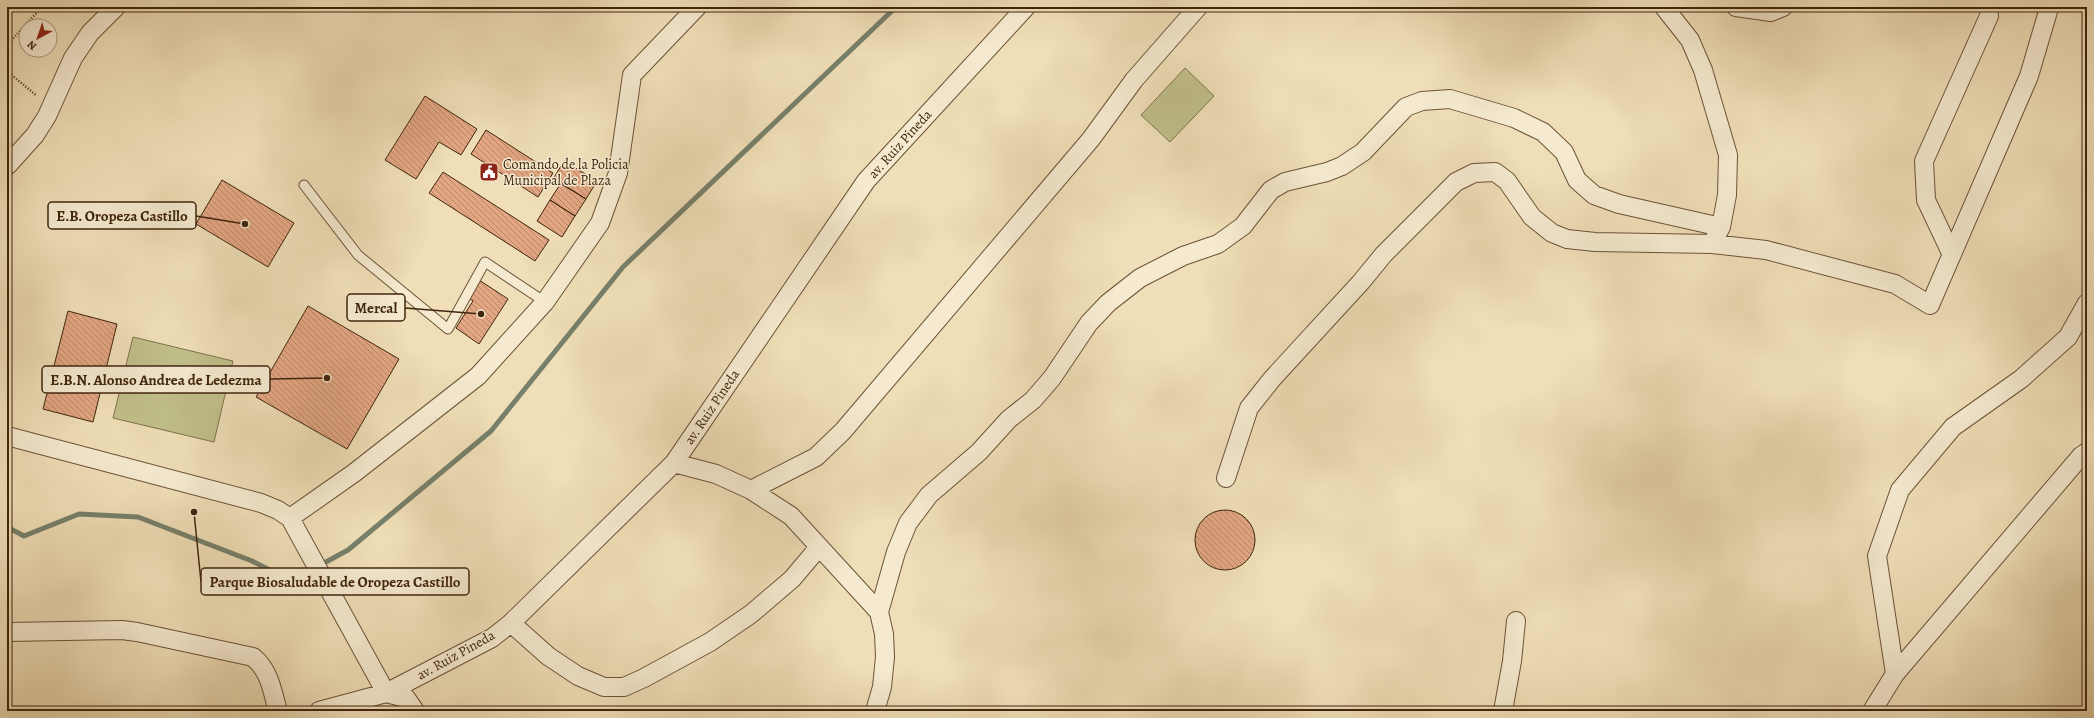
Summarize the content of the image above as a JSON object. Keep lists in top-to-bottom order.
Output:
{
  "streets": {
    "street": ["av. Ruiz Pineda"]
  },
  "places": {
    "public building": ["Comando de la Policia Municipal de Plaza"],
    "other": [
      "E.B. Oropeza Castillo",
      "Mercal",
      "E.B.N. Alonso Andrea de Ledezma",
      "Parque Biosaludable de Oropeza Castillo"
    ]
  },
  "north": "bottom left"
}
